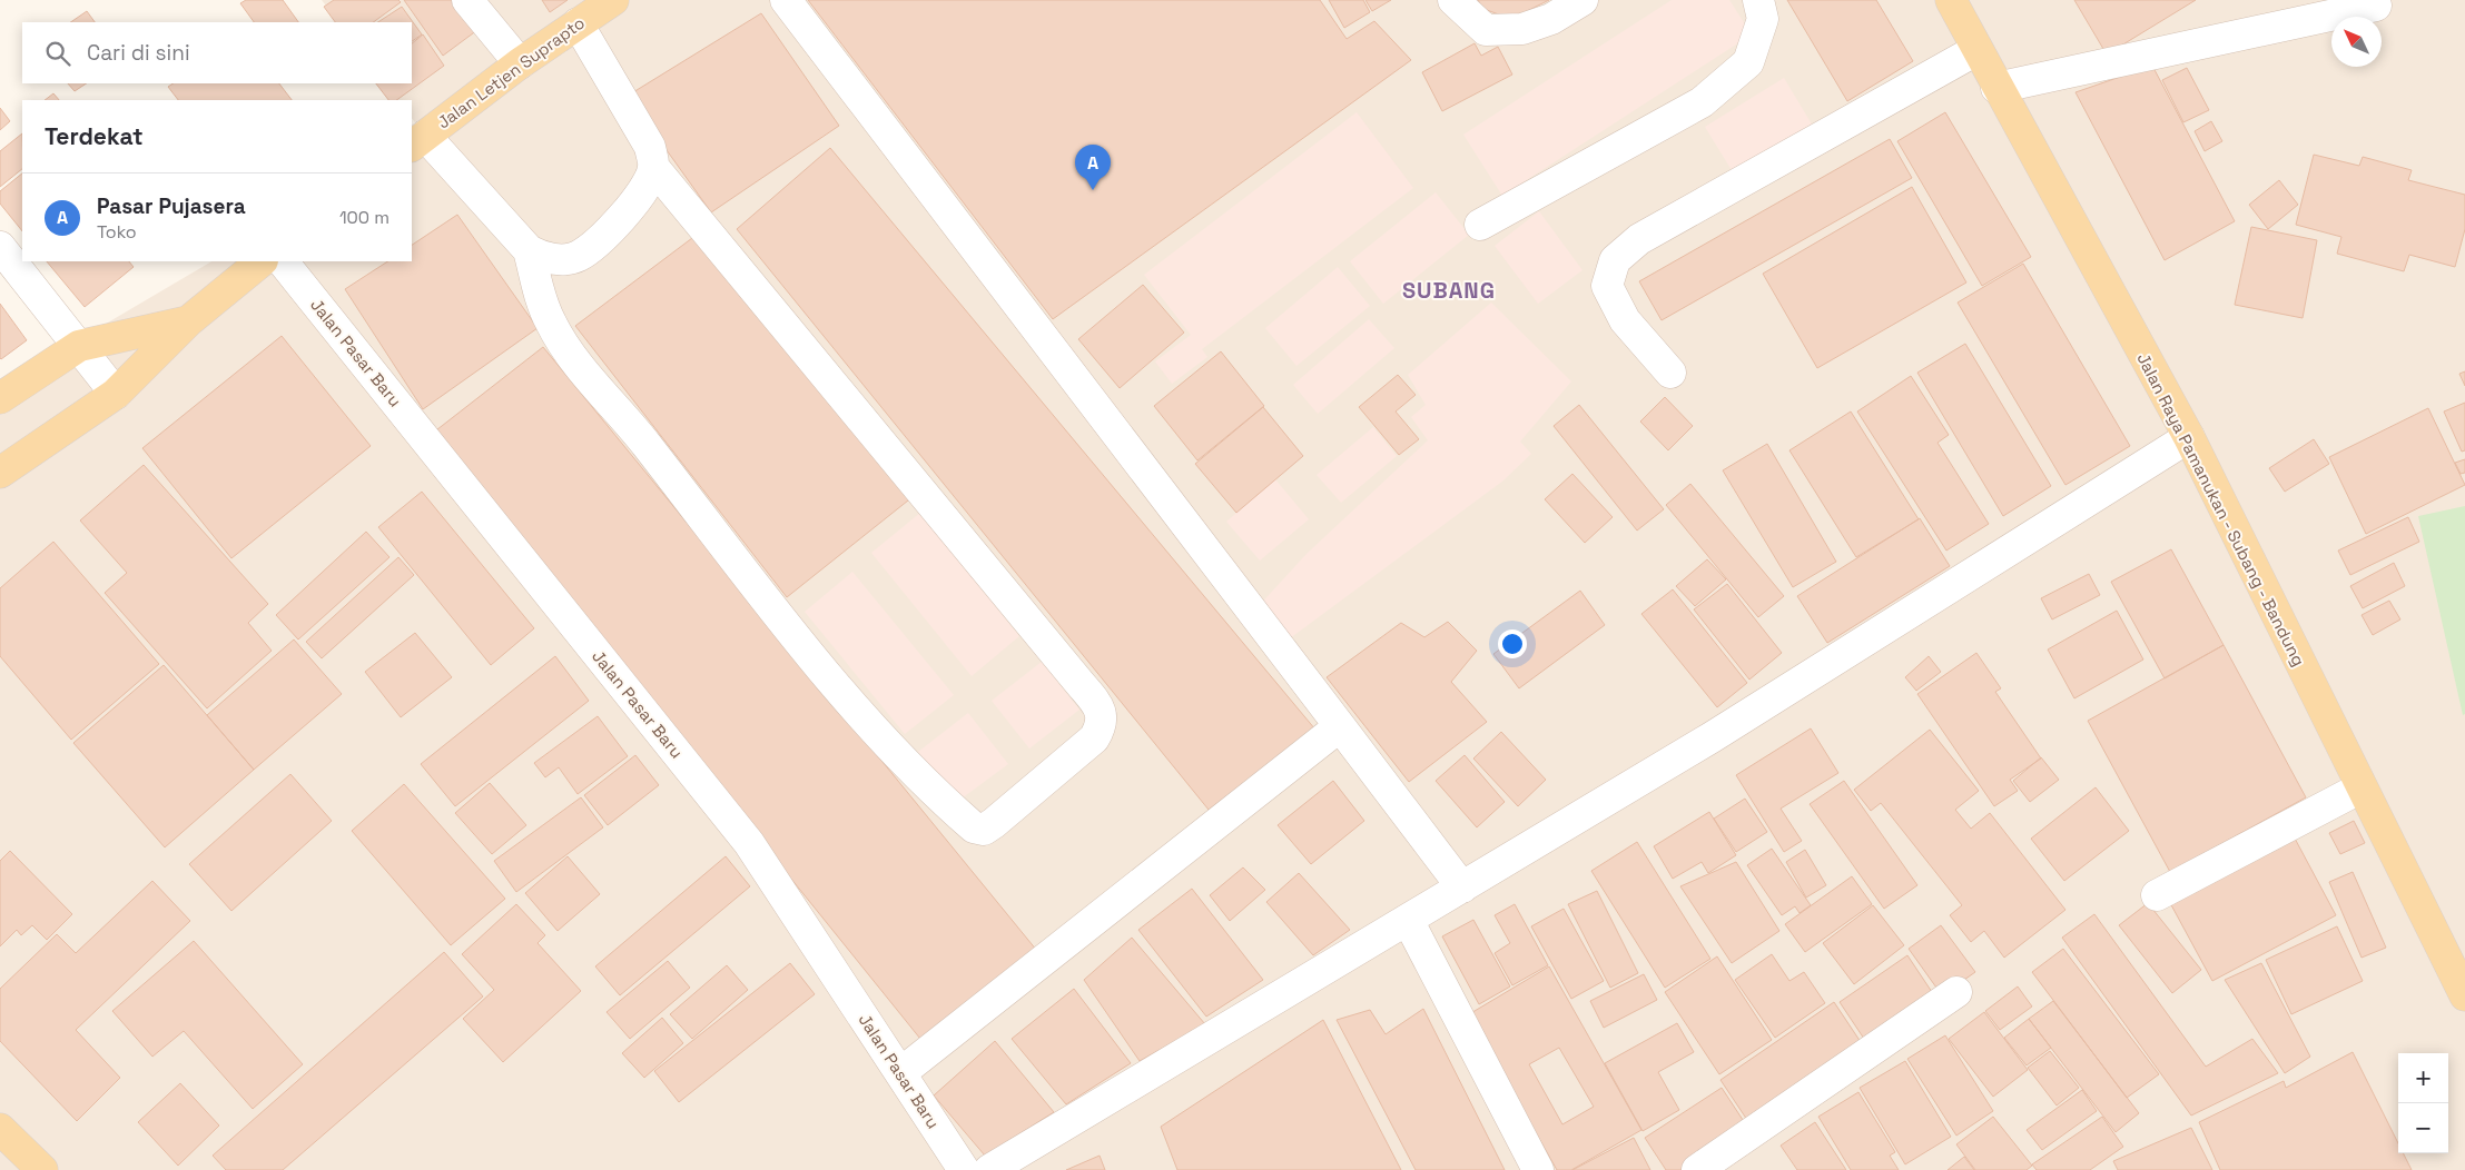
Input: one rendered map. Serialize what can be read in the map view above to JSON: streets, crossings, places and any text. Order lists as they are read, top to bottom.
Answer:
{
  "streets": {
    "main road": ["Jalan Letjen Suprapto", "Jalan Raya Pamanukan - Subang - Bandung"],
    "street": ["Jalan Pasar Baru"]
  },
  "districts": ["SUBANG"],
  "north": "top left",
  "page": {
    "search": "Cari di sini",
    "heading": "Terdekat",
    "pins": "A",
    "list": [
      {
        "mark": "A",
        "name": "Pasar Pujasera",
        "note": "Toko",
        "value": "100 m"
      }
    ],
    "map_buttons": ["+", "−"]
  }
}
